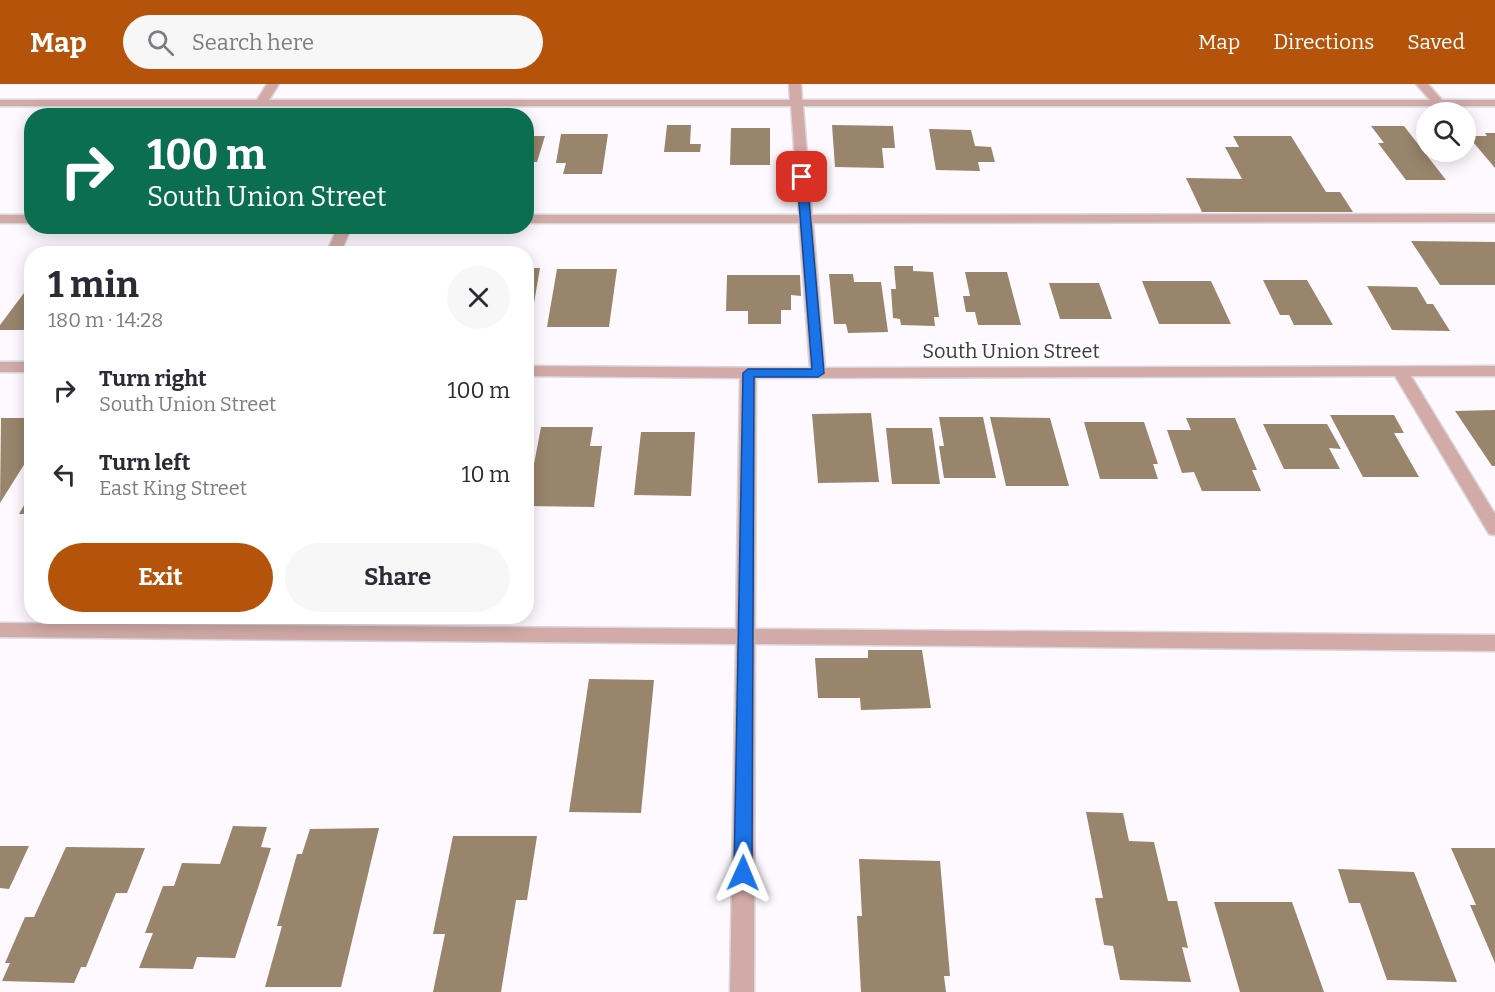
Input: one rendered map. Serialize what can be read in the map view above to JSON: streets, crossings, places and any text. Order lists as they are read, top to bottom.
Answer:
{
  "streets": {
    "street": ["South Union Street"]
  },
  "page": {
    "header": "Map",
    "search": "Search here",
    "nav": ["Map", "Directions", "Saved"],
    "turn": ["100 m", "South Union Street"],
    "heading": ["1 min", "180 m · 14:28"],
    "list": [
      {
        "name": "Turn right",
        "note": "South Union Street",
        "value": "100 m"
      },
      {
        "name": "Turn left",
        "note": "East King Street",
        "value": "10 m"
      }
    ],
    "buttons": ["Exit", "Share"]
  }
}
